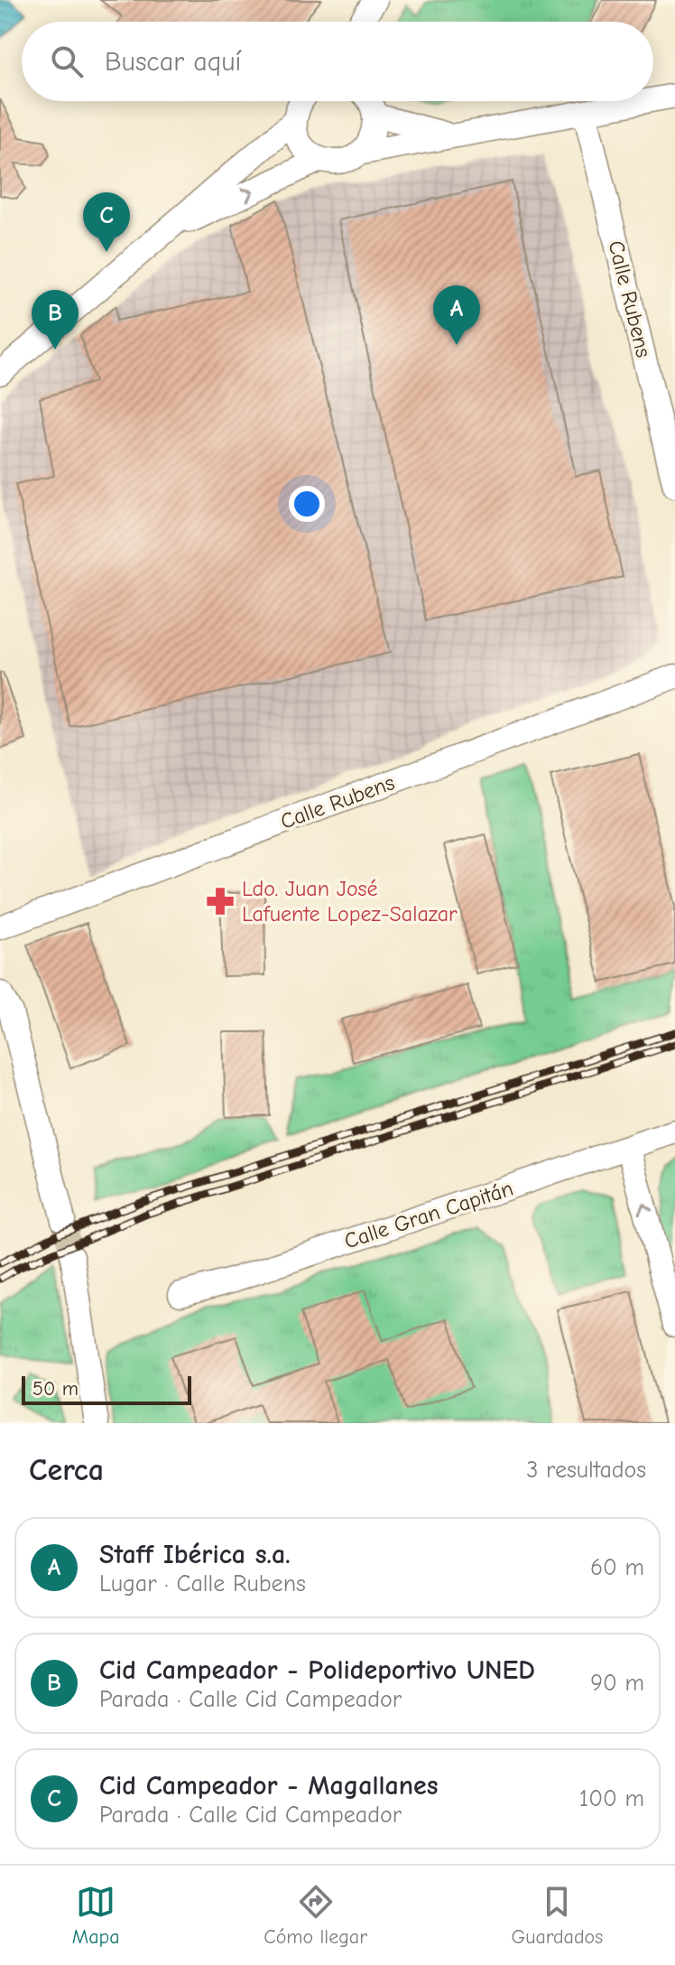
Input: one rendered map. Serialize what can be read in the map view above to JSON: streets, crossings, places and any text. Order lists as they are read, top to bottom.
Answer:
{
  "streets": {
    "street": ["Calle Rubens", "Calle Gran Capitán"]
  },
  "places": {
    "pharmacy": ["Ldo. Juan José Lafuente Lopez-Salazar"]
  },
  "scale_bar": "50 m",
  "page": {
    "search": "Buscar aquí",
    "pins": ["C", "A", "B"],
    "scale": "50 m",
    "heading": ["Cerca", "3 resultados"],
    "list": [
      {
        "mark": "A",
        "name": "Staff Ibérica s.a.",
        "note": "Lugar · Calle Rubens",
        "value": "60 m"
      },
      {
        "mark": "B",
        "name": "Cid Campeador - Polideportivo UNED",
        "note": "Parada · Calle Cid Campeador",
        "value": "90 m"
      },
      {
        "mark": "C",
        "name": "Cid Campeador - Magallanes",
        "note": "Parada · Calle Cid Campeador",
        "value": "100 m"
      }
    ],
    "nav": ["Mapa", "Cómo llegar", "Guardados"]
  }
}
